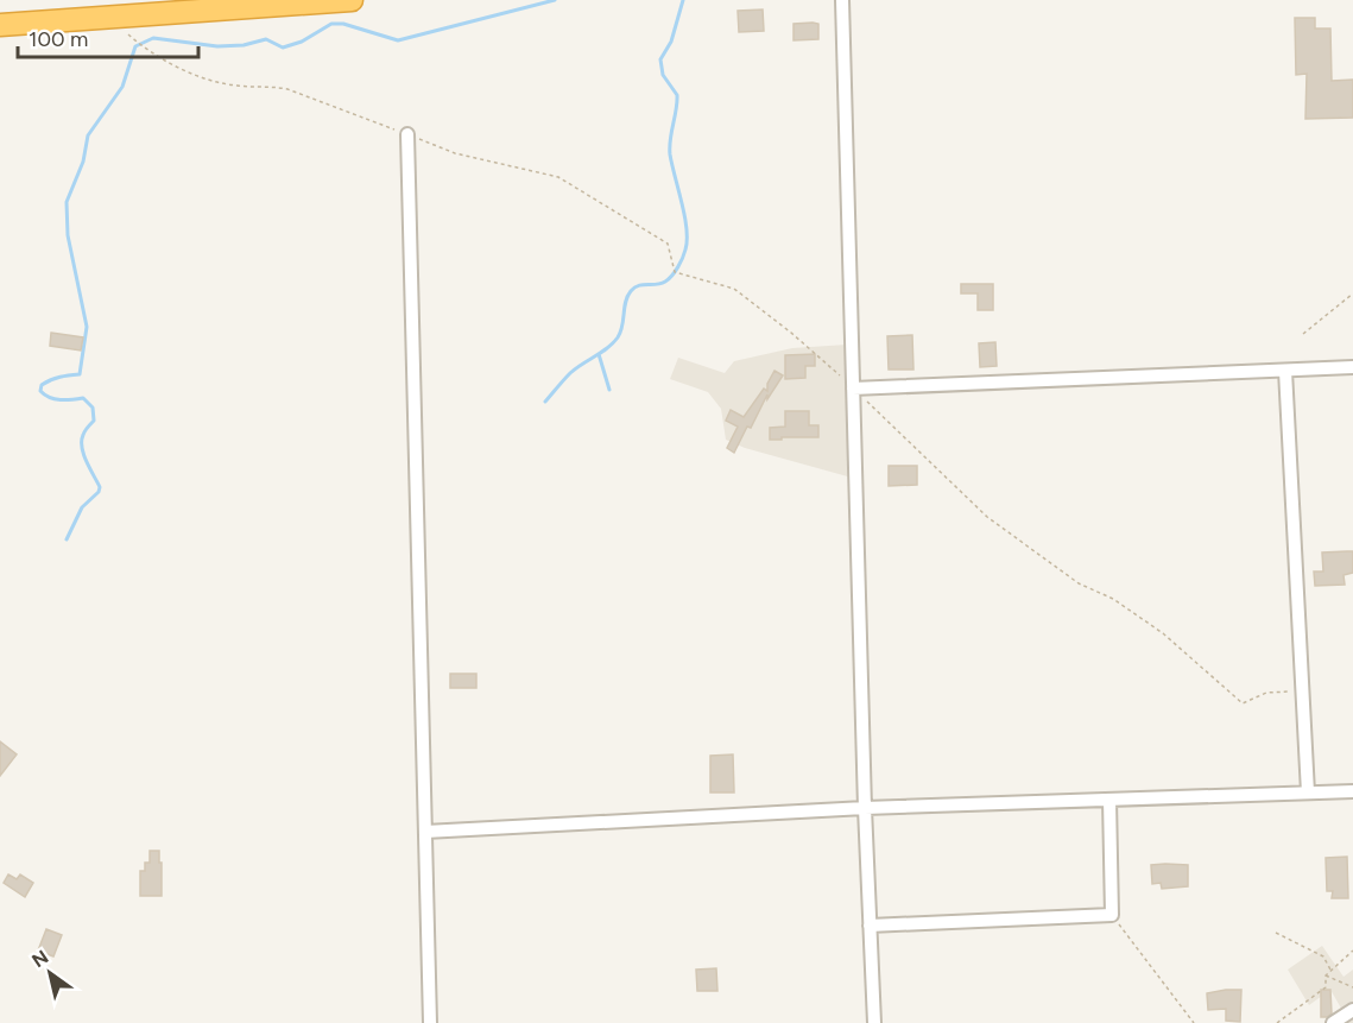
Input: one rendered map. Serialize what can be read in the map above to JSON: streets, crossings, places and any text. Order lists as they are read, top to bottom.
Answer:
{
  "scale_bar": "100 m",
  "north": "top left"
}
